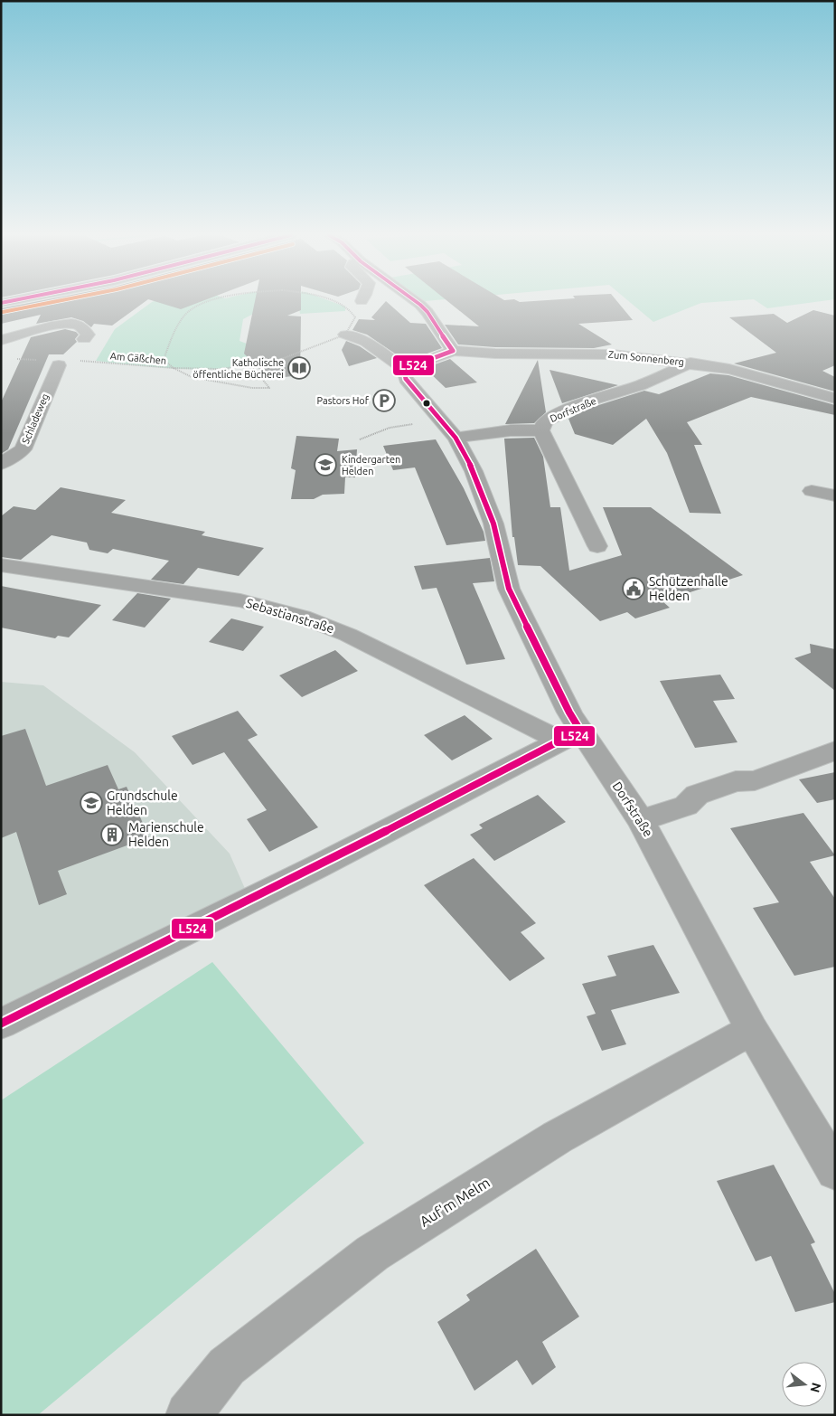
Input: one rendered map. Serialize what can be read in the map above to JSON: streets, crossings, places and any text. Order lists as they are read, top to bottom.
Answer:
{
  "streets": {
    "street": [
      "Zum Sonnenberg",
      "Dorfstraße",
      "Schladeweg",
      "Sebastianstraße",
      "Auf'm Melm"
    ],
    "path": ["Am Gäßchen"]
  },
  "crossings": [
    ["Zum Sonnenberg", "Dorfstraße"],
    ["Dorfstraße", "Sebastianstraße"],
    ["Dorfstraße", "Auf'm Melm"]
  ],
  "places": {
    "library": ["Katholische öffentliche Bücherei"],
    "parking": ["Pastors Hof"],
    "school or university": ["Kindergarten Helden", "Grundschule Helden"],
    "public building": ["Schützenhalle Helden"],
    "building": ["Marienschule Helden"]
  },
  "lines": ["transit line L524"],
  "north": "right"
}
